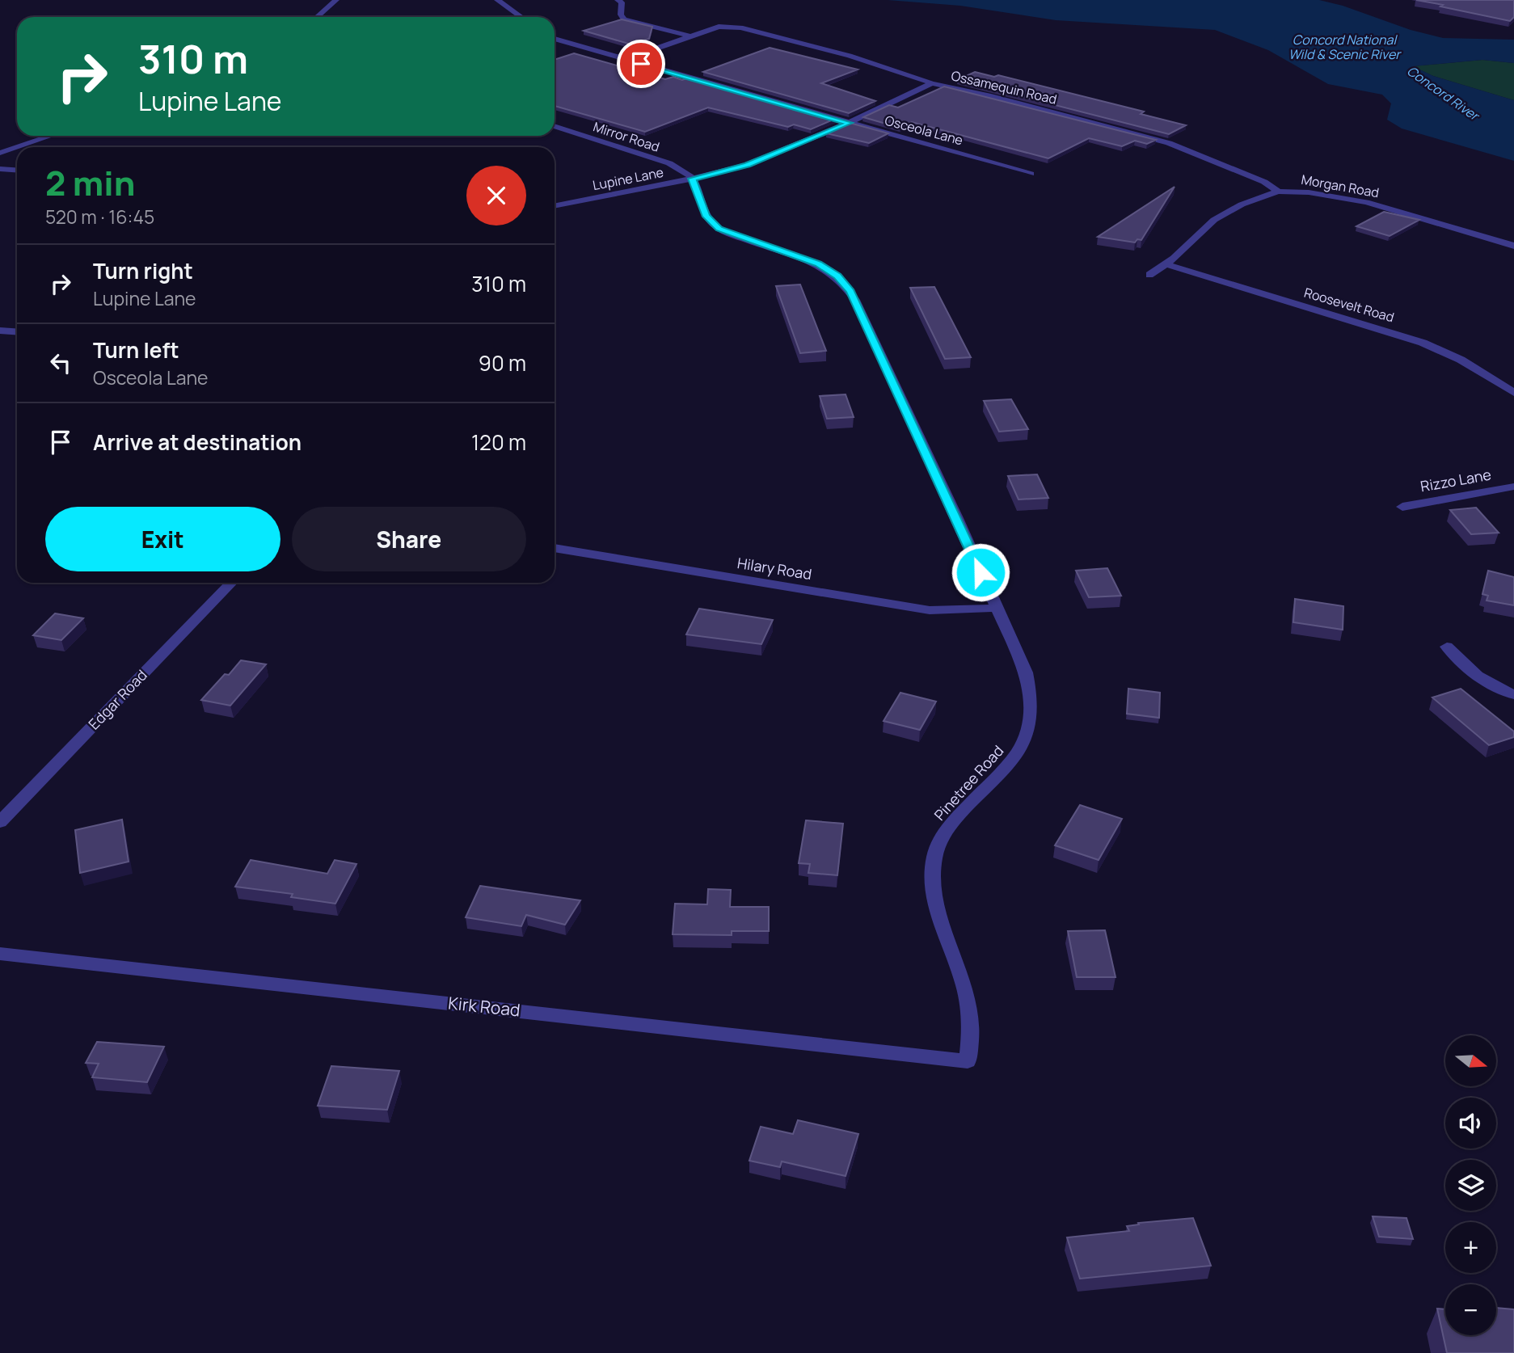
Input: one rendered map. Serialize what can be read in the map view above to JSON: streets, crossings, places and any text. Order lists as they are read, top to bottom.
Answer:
{
  "streets": {
    "street": [
      "Ossamequin Road",
      "Osceola Lane",
      "Mirror Road",
      "Lupine Lane",
      "Morgan Road",
      "Roosevelt Road",
      "Rizzo Lane",
      "Hilary Road",
      "Edgar Road",
      "Pinetree Road",
      "Kirk Road"
    ]
  },
  "crossings": [
    ["Ossamequin Road", "Lupine Lane"],
    ["Ossamequin Road", "Morgan Road"],
    ["Osceola Lane", "Lupine Lane"],
    ["Mirror Road", "Lupine Lane"],
    ["Mirror Road", "Pinetree Road"],
    ["Lupine Lane", "Pinetree Road"],
    ["Morgan Road", "Roosevelt Road"],
    ["Hilary Road", "Pinetree Road"],
    ["Pinetree Road", "Kirk Road"]
  ],
  "water": ["Concord National Wild & Scenic River", "Concord River"],
  "north": "right",
  "page": {
    "turn": ["310 m", "Lupine Lane"],
    "heading": ["2 min", "520 m · 16:45"],
    "list": [
      {
        "name": "Turn right",
        "note": "Lupine Lane",
        "value": "310 m"
      },
      {
        "name": "Turn left",
        "note": "Osceola Lane",
        "value": "90 m"
      },
      {
        "name": "Arrive at destination",
        "value": "120 m"
      }
    ],
    "buttons": ["Exit", "Share"],
    "map_buttons": ["+", "−"]
  }
}
